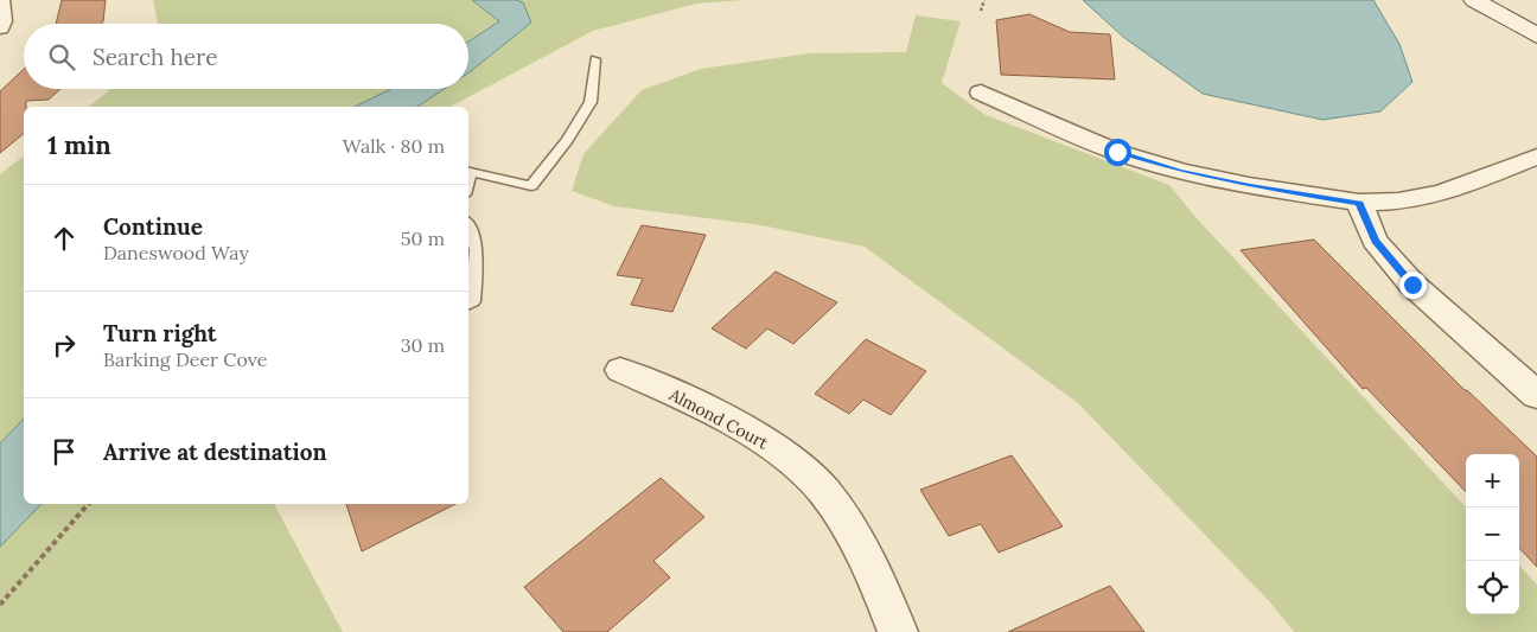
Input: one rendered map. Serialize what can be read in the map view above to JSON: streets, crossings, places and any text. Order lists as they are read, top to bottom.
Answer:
{
  "streets": {
    "street": ["Almond Court"]
  },
  "page": {
    "search": "Search here",
    "heading": ["1 min", "Walk · 80 m"],
    "list": [
      ["Continue", "Daneswood Way", "50 m"],
      ["Turn right", "Barking Deer Cove", "30 m"],
      "Arrive at destination"
    ],
    "map_buttons": ["+", "−"]
  }
}
